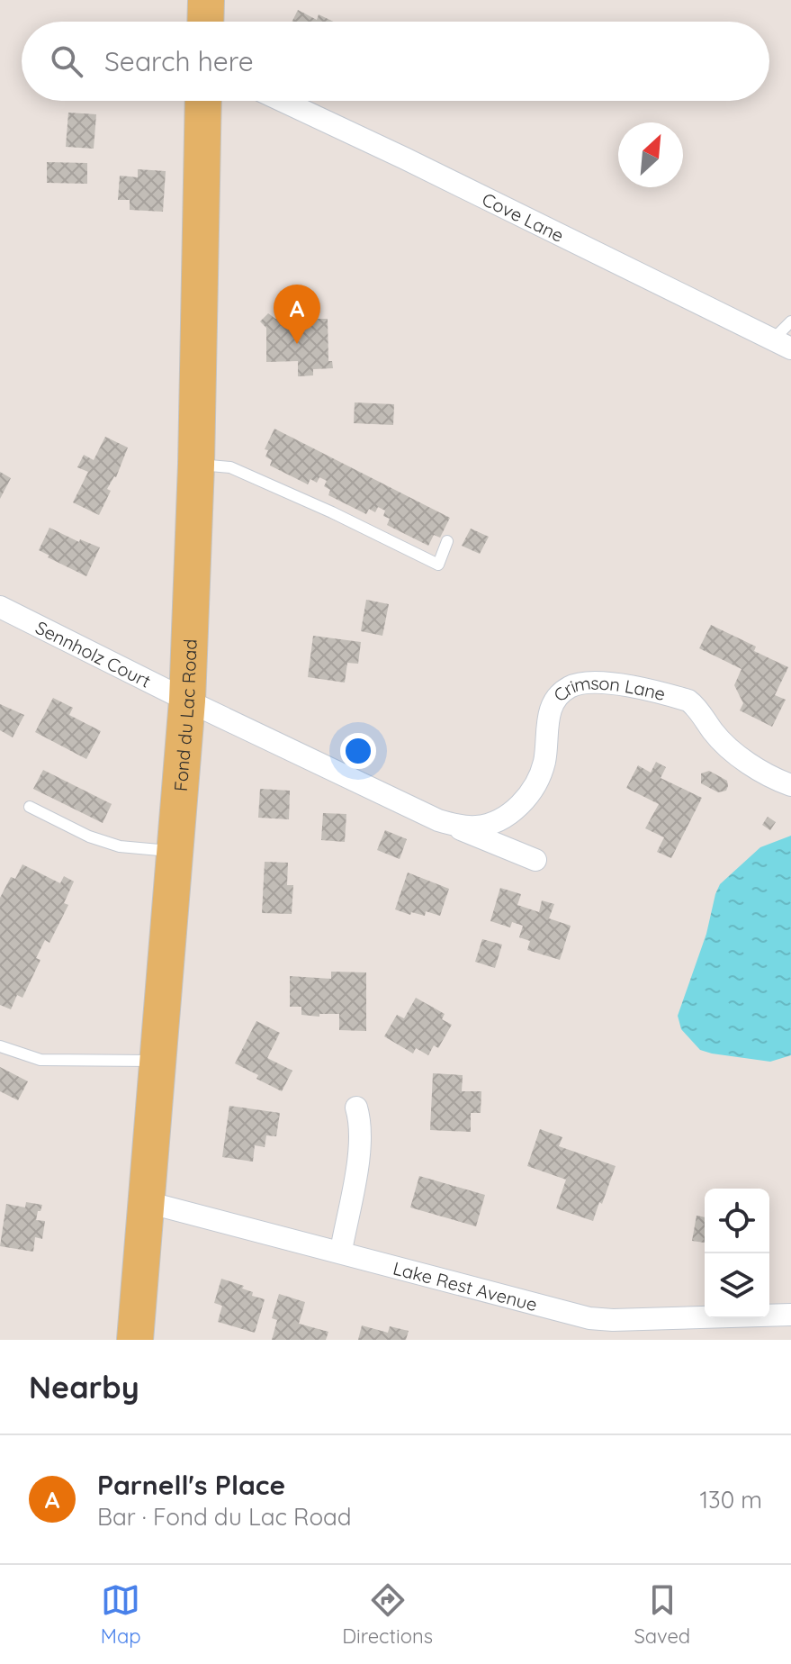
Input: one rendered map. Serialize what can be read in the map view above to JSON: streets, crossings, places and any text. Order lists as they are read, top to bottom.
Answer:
{
  "streets": {
    "main road": ["Fond du Lac Road"],
    "street": [
      "Cove Lane",
      "Sennholz Court",
      "Crimson Lane",
      "Lake Rest Avenue"
    ]
  },
  "crossings": [
    ["Sennholz Court", "Crimson Lane"],
    ["Sennholz Court", "Fond du Lac Road"],
    ["Crimson Lane", "Fond du Lac Road"],
    ["Fond du Lac Road", "Lake Rest Avenue"]
  ],
  "north": "top right",
  "page": {
    "search": "Search here",
    "pins": "A",
    "heading": "Nearby",
    "list": [
      {
        "mark": "A",
        "name": "Parnell's Place",
        "note": "Bar · Fond du Lac Road",
        "value": "130 m"
      }
    ],
    "nav": ["Map", "Directions", "Saved"]
  }
}
